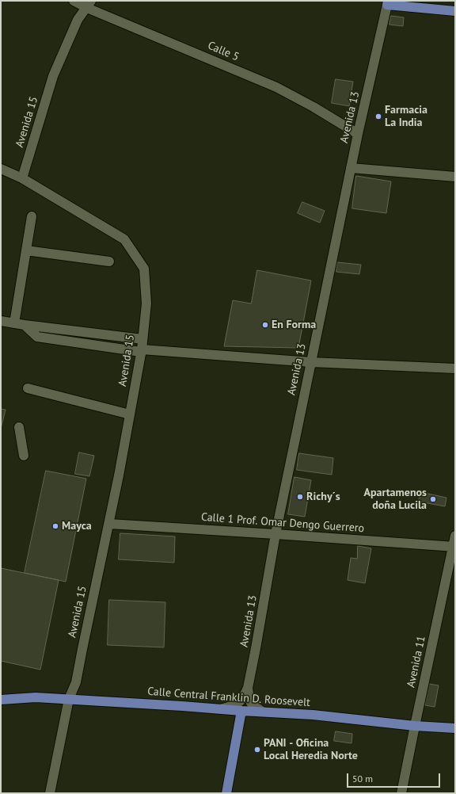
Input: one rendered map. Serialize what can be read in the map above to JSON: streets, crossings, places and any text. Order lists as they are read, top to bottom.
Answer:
{
  "streets": {
    "main road": ["Calle Central Franklin D. Roosevelt"],
    "street": [
      "Calle 5",
      "Avenida 13",
      "Avenida 15",
      "Calle 1 Prof. Omar Dengo Guerrero",
      "Avenida 11"
    ]
  },
  "crossings": [
    ["Calle 5", "Avenida 13"],
    ["Calle 5", "Avenida 15"],
    ["Avenida 13", "Calle 1 Prof. Omar Dengo Guerrero"],
    ["Avenida 13", "Calle Central Franklin D. Roosevelt"],
    ["Avenida 15", "Calle 1 Prof. Omar Dengo Guerrero"],
    ["Avenida 15", "Calle Central Franklin D. Roosevelt"],
    ["Calle 1 Prof. Omar Dengo Guerrero", "Avenida 11"],
    ["Avenida 11", "Calle Central Franklin D. Roosevelt"]
  ],
  "places": [
    "Farmacia La India",
    "En Forma",
    "Richy´s",
    "Apartamenos doña Lucila",
    "Mayca",
    "PANI - Oficina Local Heredia Norte"
  ],
  "scale_bar": "50 m"
}
